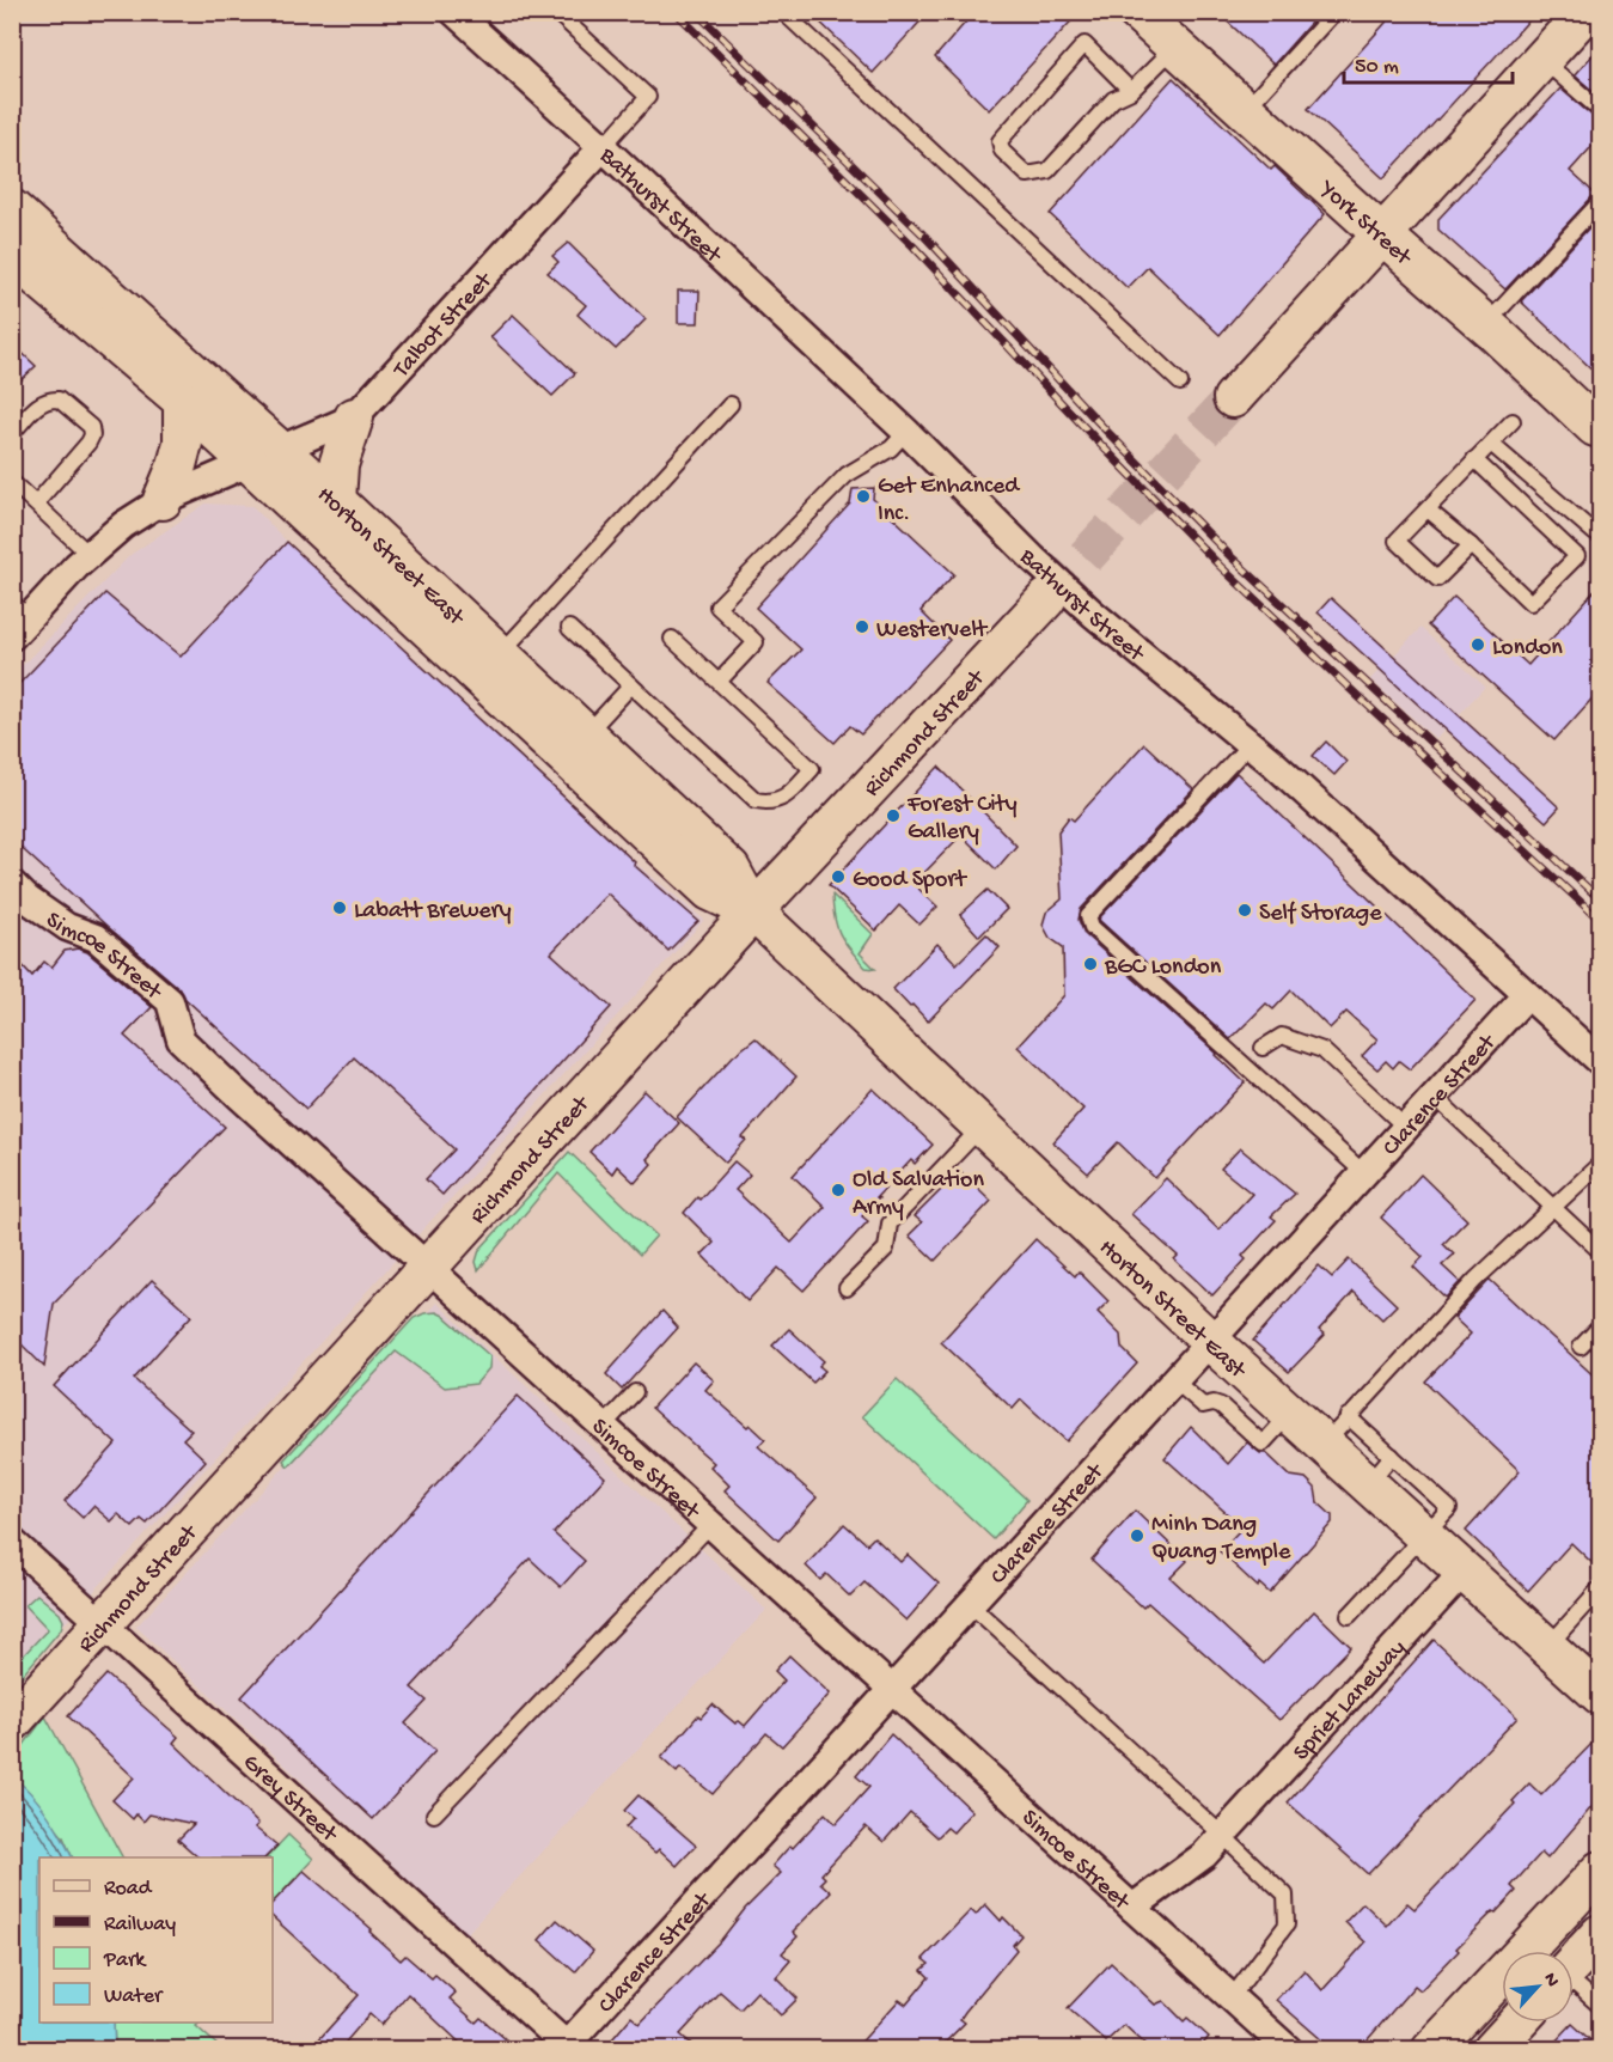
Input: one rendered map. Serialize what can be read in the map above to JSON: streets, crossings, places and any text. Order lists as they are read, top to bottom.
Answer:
{
  "streets": {
    "main road": ["York Street", "Horton Street East", "Richmond Street"],
    "street": [
      "Bathurst Street",
      "Talbot Street",
      "Simcoe Street",
      "Clarence Street",
      "Spriet Laneway",
      "Grey Street"
    ]
  },
  "crossings": [
    ["Bathurst Street", "Talbot Street"],
    ["Bathurst Street", "Clarence Street"],
    ["Talbot Street", "Horton Street East"],
    ["Horton Street East", "Richmond Street"],
    ["Horton Street East", "Clarence Street"],
    ["Horton Street East", "Spriet Laneway"],
    ["Richmond Street", "Simcoe Street"],
    ["Richmond Street", "Grey Street"],
    ["Simcoe Street", "Clarence Street"],
    ["Simcoe Street", "Spriet Laneway"],
    ["Clarence Street", "Grey Street"]
  ],
  "places": [
    "Get Enhanced Inc.",
    "Westervelt",
    "London",
    "Forest City Gallery",
    "Good Sport",
    "Labatt Brewery",
    "Self Storage",
    "BGC London",
    "Old Salvation Army",
    "Minh Dang Quang Temple"
  ],
  "legend": [
    "Road",
    "Railway",
    "Park",
    "Water"
  ],
  "scale_bar": "50 m",
  "north": "top right"
}
